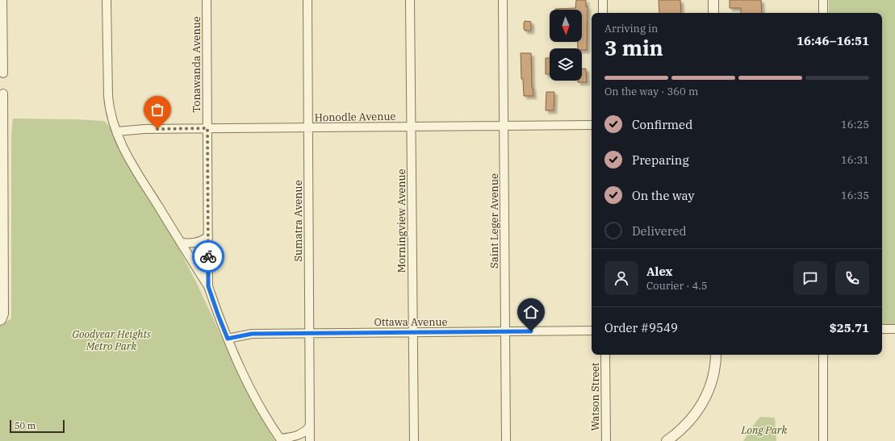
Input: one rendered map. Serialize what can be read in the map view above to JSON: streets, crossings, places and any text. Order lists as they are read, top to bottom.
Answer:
{
  "streets": {
    "street": [
      "Tonawanda Avenue",
      "Honodle Avenue",
      "Sumatra Avenue",
      "Morningview Avenue",
      "Saint Leger Avenue",
      "Ottawa Avenue",
      "Watson Street"
    ]
  },
  "crossings": [
    ["Tonawanda Avenue", "Honodle Avenue"],
    ["Tonawanda Avenue", "Ottawa Avenue"],
    ["Honodle Avenue", "Sumatra Avenue"],
    ["Honodle Avenue", "Morningview Avenue"],
    ["Honodle Avenue", "Saint Leger Avenue"],
    ["Sumatra Avenue", "Ottawa Avenue"],
    ["Morningview Avenue", "Ottawa Avenue"],
    ["Saint Leger Avenue", "Ottawa Avenue"]
  ],
  "parks": ["Goodyear Heights Metro Park", "Long Park"],
  "scale_bar": "50 m",
  "north": "bottom",
  "page": {
    "heading": ["3 min", "Arriving in", "16:46–16:51"],
    "panel": [
      "Alex",
      "Courier · 4.5",
      "Order #9549",
      "$25.71"
    ],
    "bar": "On the way · 360 m",
    "list": [
      ["Confirmed", "16:25"],
      ["Preparing", "16:31"],
      ["On the way", "16:35"],
      "Delivered"
    ],
    "scale": "50 m"
  }
}
